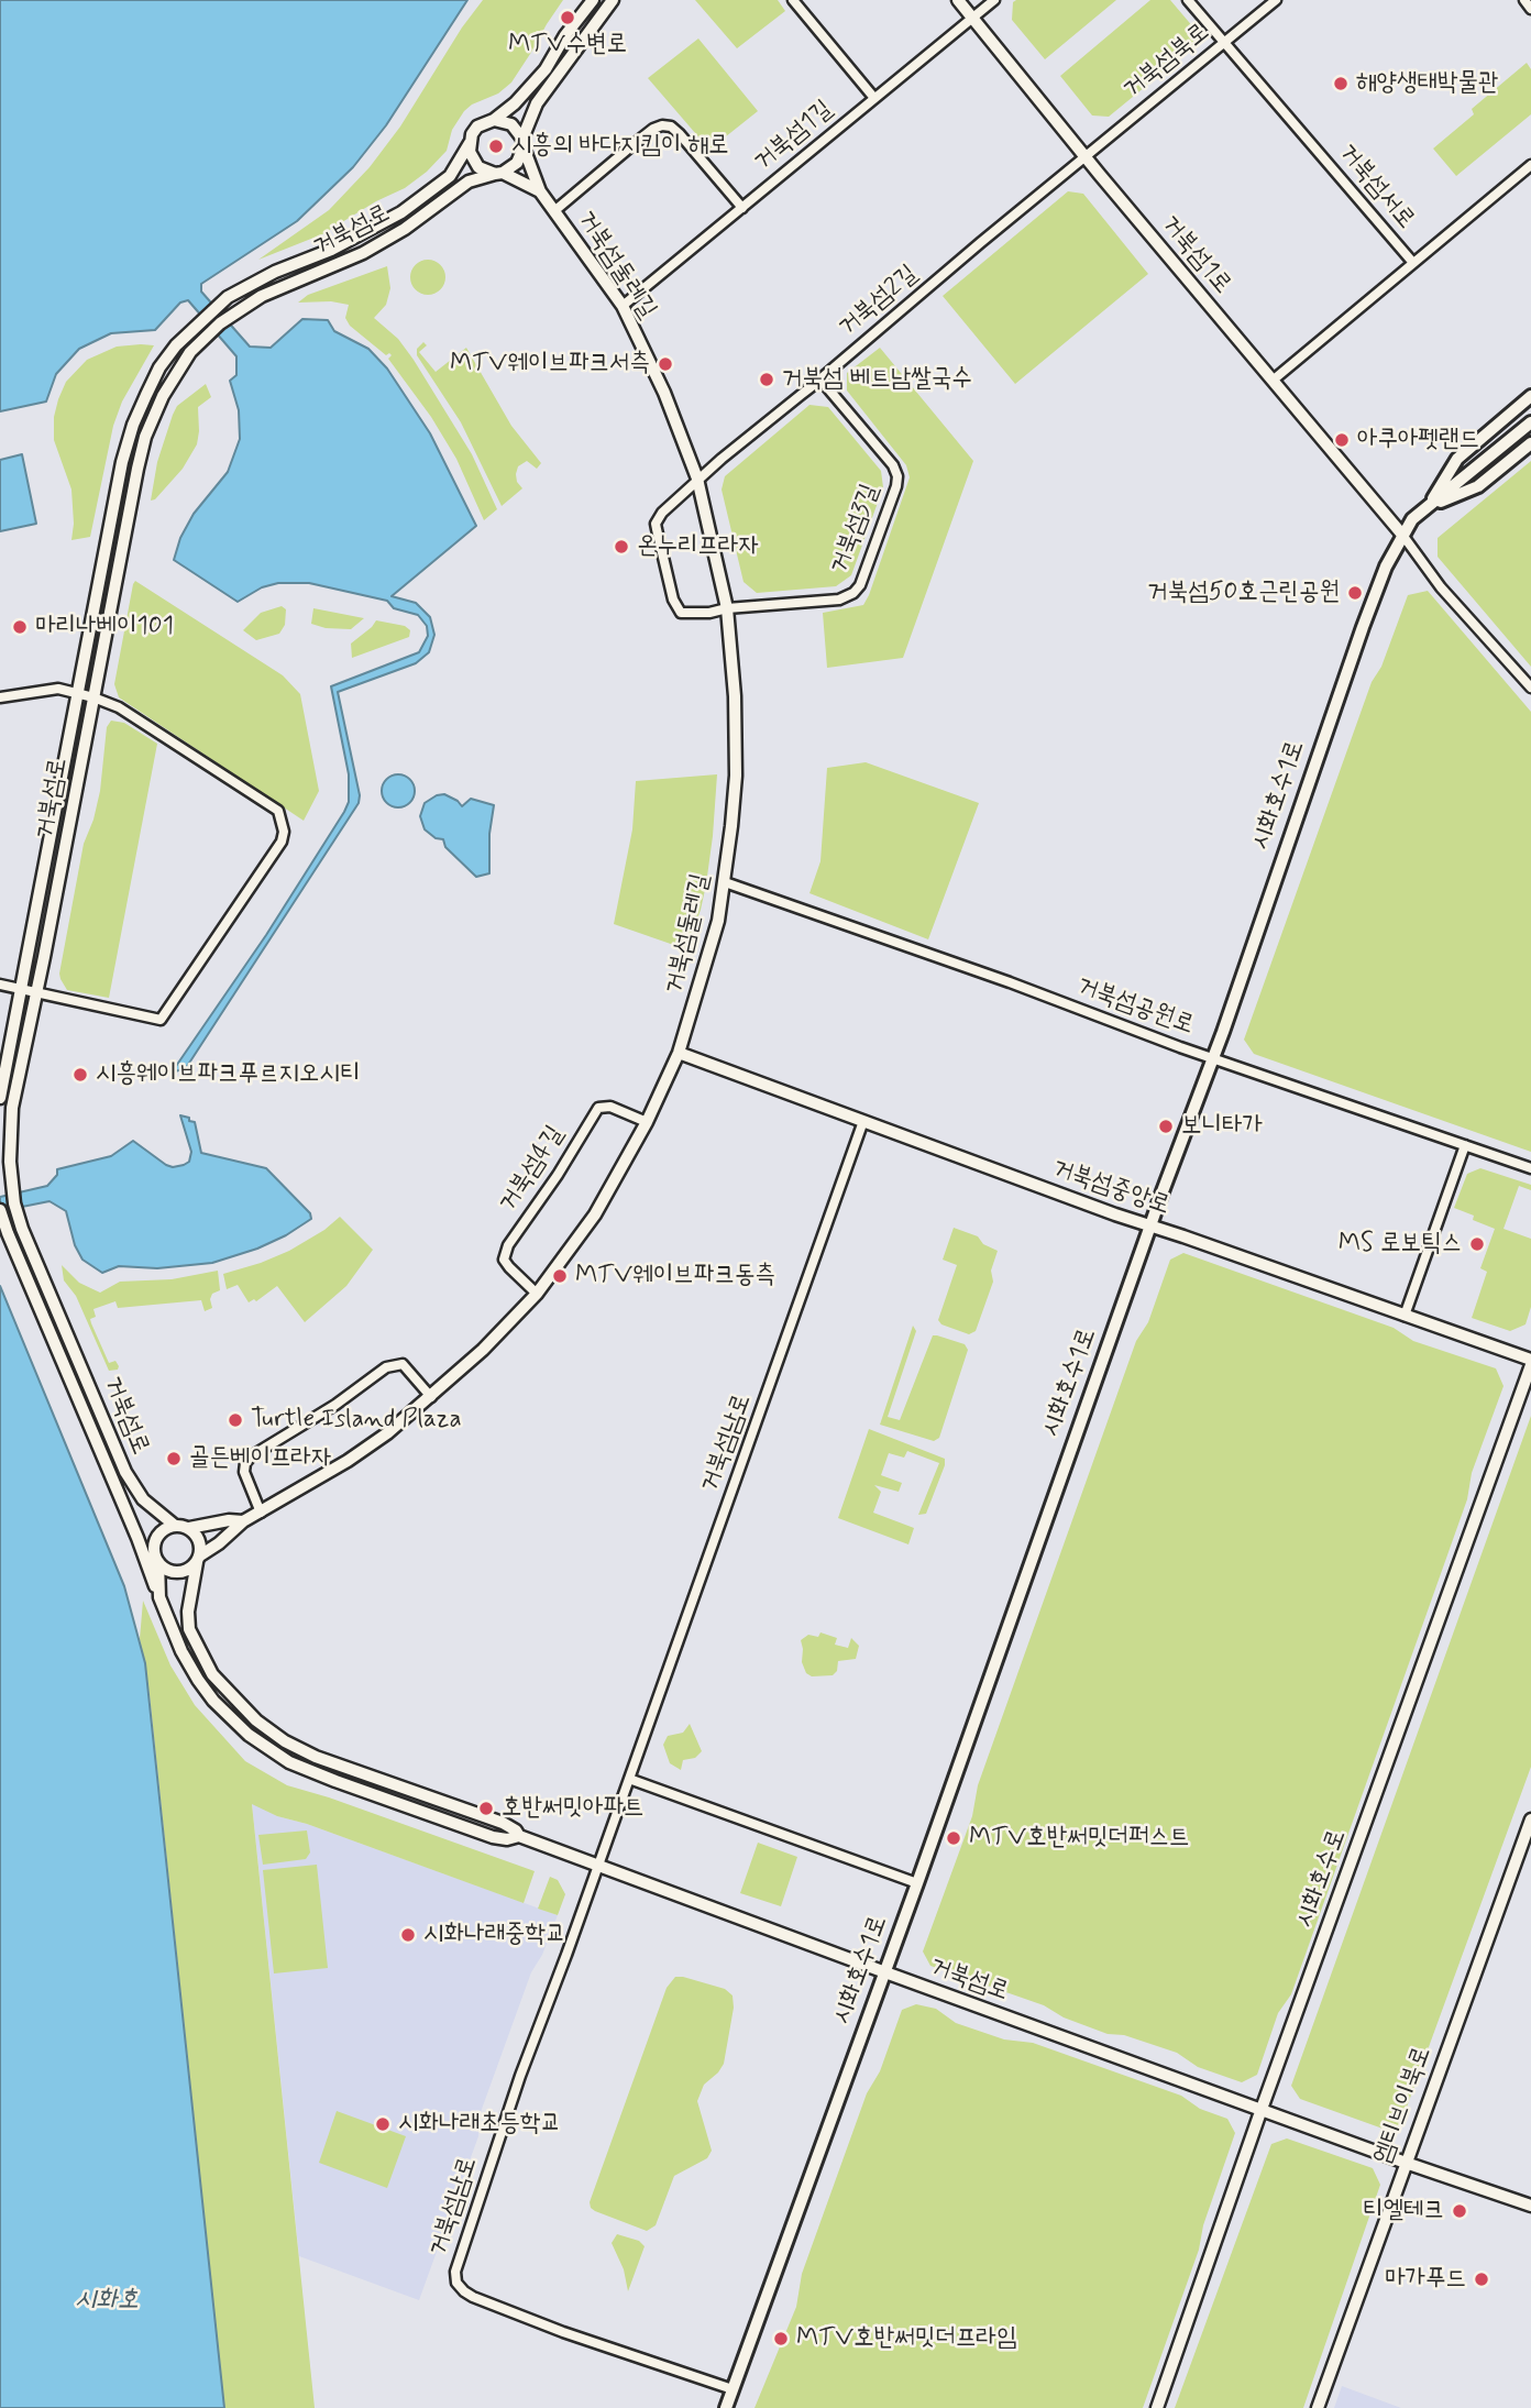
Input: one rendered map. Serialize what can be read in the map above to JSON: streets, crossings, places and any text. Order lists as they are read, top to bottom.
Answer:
{
  "streets": {
    "main road": ["시화호수1로"],
    "street": [
      "거북섬북로",
      "거북섬1길",
      "거북섬서로",
      "거북섬로",
      "거북섬1로",
      "거북섬둘레길",
      "거북섬2길",
      "거북섬3길",
      "거북섬공원로",
      "거북섬4길",
      "거북섬중앙로",
      "거북섬남로",
      "시화호수로",
      "엠티브이북로"
    ]
  },
  "crossings": [
    ["거북섬북로", "거북섬서로"],
    ["거북섬북로", "거북섬1로"],
    ["거북섬북로", "거북섬2길"],
    ["거북섬1길", "거북섬1로"],
    ["거북섬1길", "거북섬둘레길"],
    ["거북섬서로", "거북섬1로"],
    ["거북섬로", "시화호수1로"],
    ["거북섬로", "거북섬남로"],
    ["거북섬로", "시화호수로"],
    ["거북섬로", "엠티브이북로"],
    ["거북섬1로", "거북섬2길"],
    ["거북섬1로", "시화호수1로"],
    ["거북섬둘레길", "거북섬2길"],
    ["거북섬둘레길", "거북섬3길"],
    ["거북섬둘레길", "거북섬공원로"],
    ["거북섬둘레길", "거북섬4길"],
    ["거북섬둘레길", "거북섬중앙로"],
    ["거북섬2길", "거북섬3길"],
    ["시화호수1로", "거북섬공원로"],
    ["시화호수1로", "거북섬중앙로"],
    ["시화호수1로", "거북섬남로"],
    ["거북섬중앙로", "거북섬남로"],
    ["거북섬중앙로", "시화호수로"]
  ],
  "water": ["시화호"],
  "places": [
    "MTV수변로",
    "해양생태박물관",
    "시흥의 바다지킴이 해로",
    "MTV웨이브파크서측",
    "거북섬 베트남쌀국수",
    "아쿠아펫랜드",
    "온누리프라자",
    "거북섬50호근린공원",
    "마리나베이101",
    "시흥웨이브파크푸르지오시티",
    "보니타가",
    "MS 로보틱스",
    "MTV웨이브파크동측",
    "Turtle Island Plaza",
    "골든베이프라자",
    "호반써밋아파트",
    "MTV호반써밋더퍼스트",
    "시화나래중학교",
    "시화나래초등학교",
    "티엘테크",
    "마가푸드",
    "MTV호반써밋더프라임"
  ]
}
